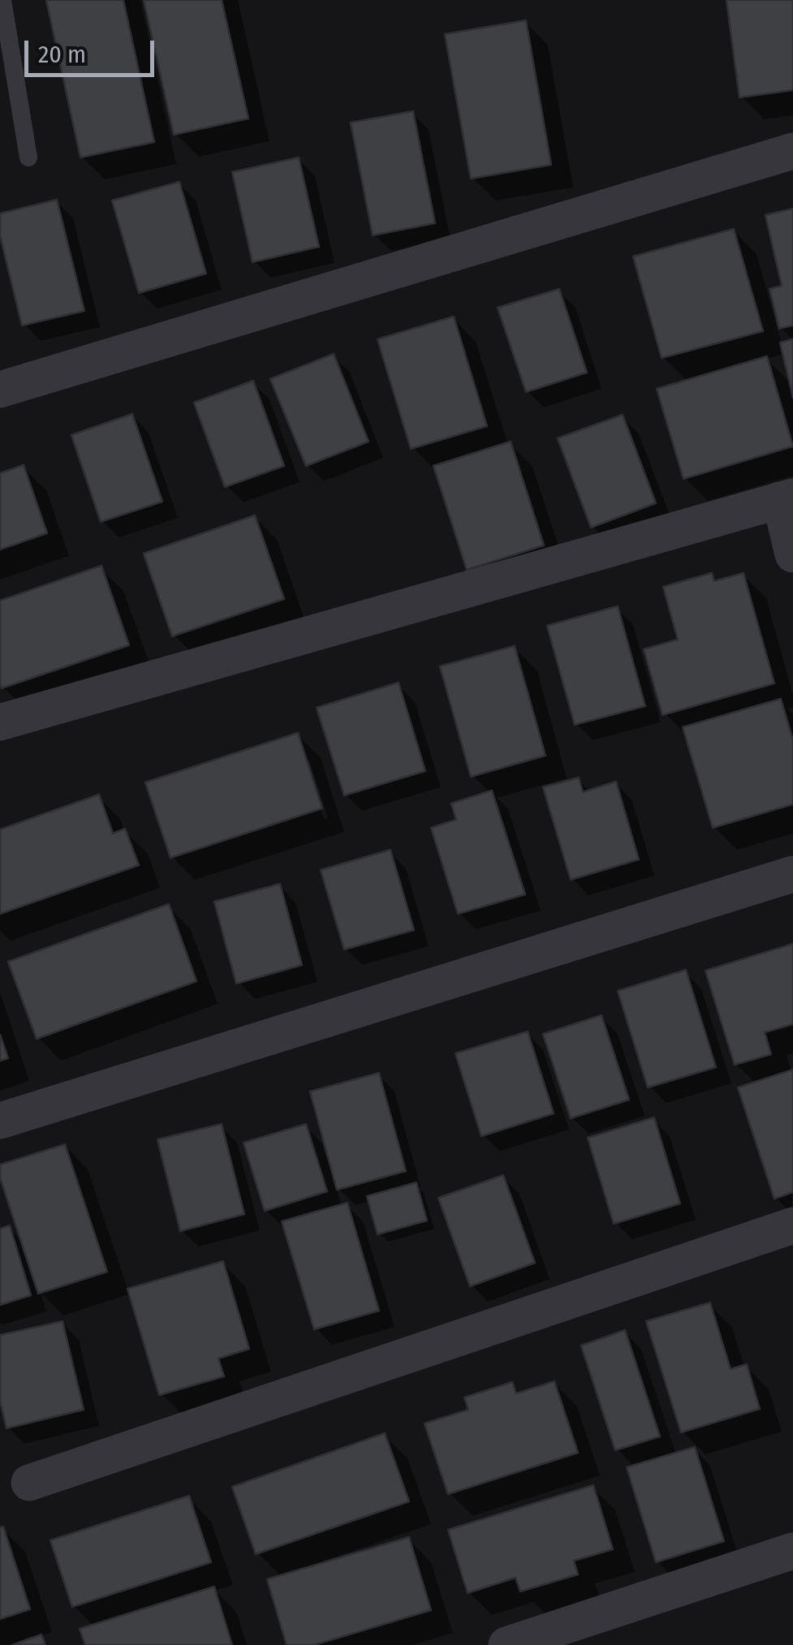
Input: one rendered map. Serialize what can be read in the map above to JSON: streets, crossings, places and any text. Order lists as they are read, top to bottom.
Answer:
{
  "scale_bar": "20 m"
}
